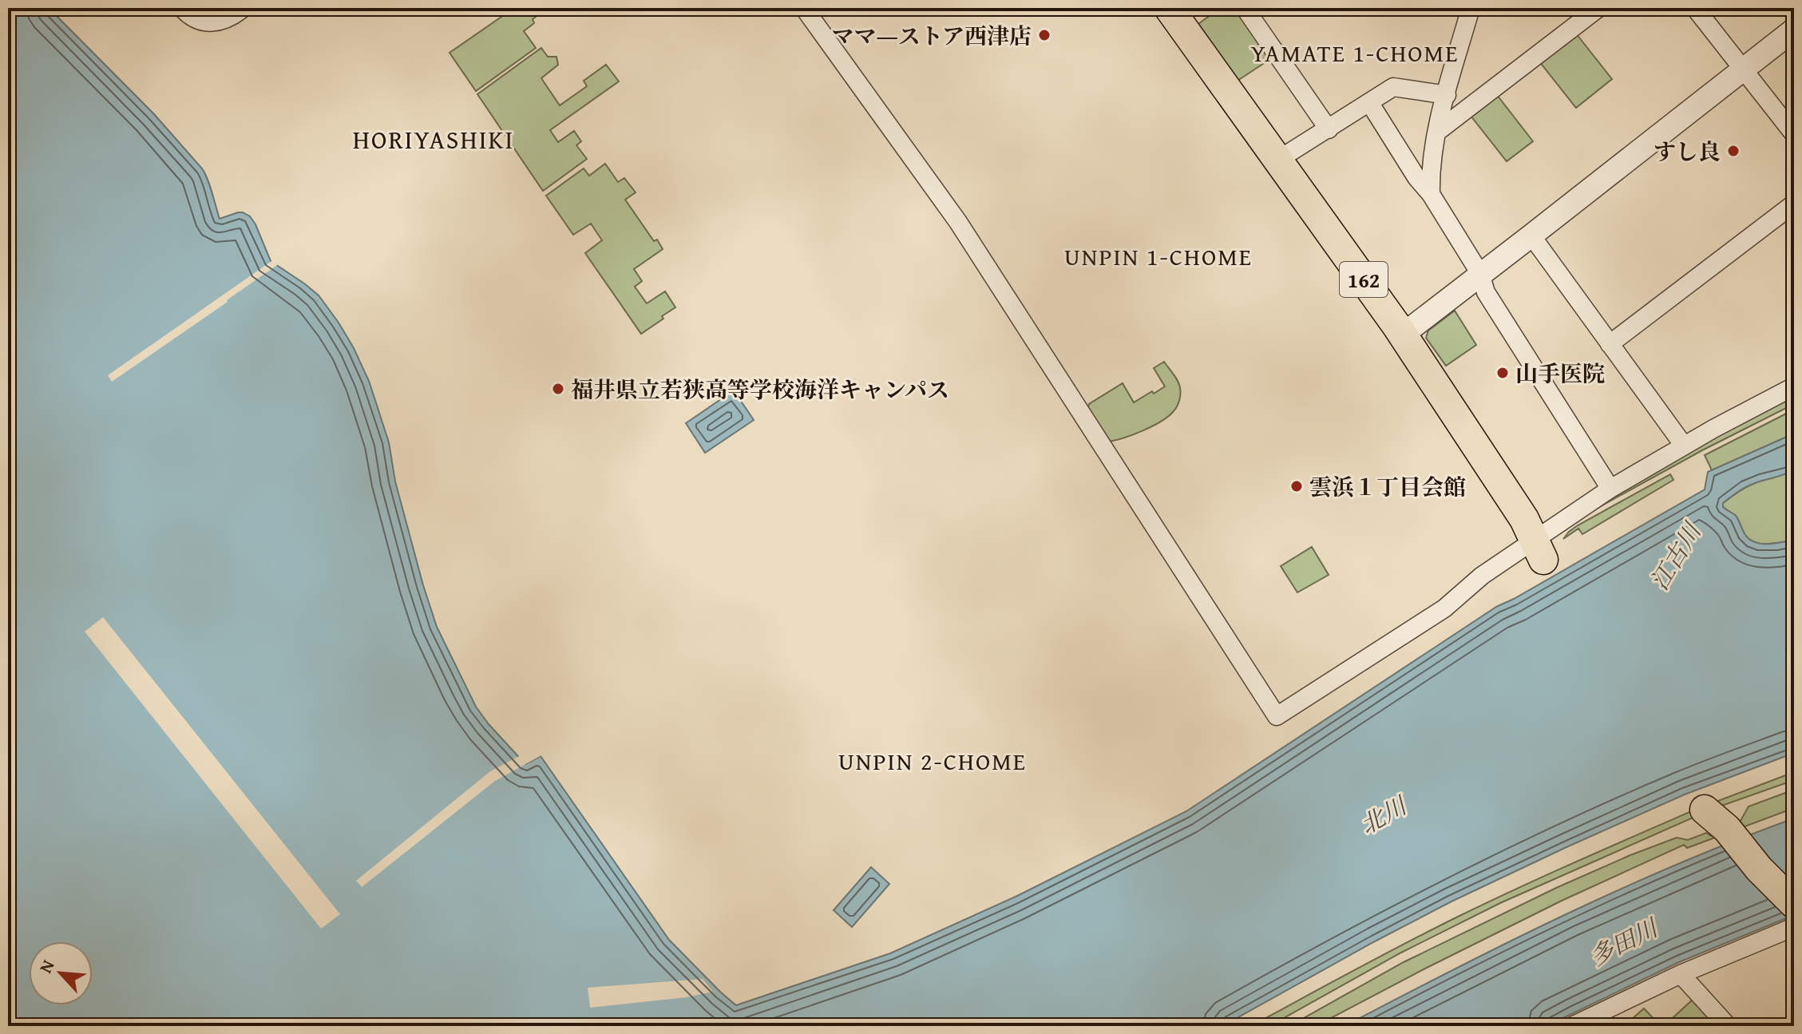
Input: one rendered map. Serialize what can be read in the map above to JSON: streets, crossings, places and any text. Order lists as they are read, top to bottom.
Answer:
{
  "streets": {
    "highway": ["162"]
  },
  "districts": [
    "YAMATE 1-CHOME",
    "HORIYASHIKI",
    "UNPIN 1-CHOME",
    "UNPIN 2-CHOME"
  ],
  "water": ["江古川", "北川", "多田川"],
  "places": [
    "ママ―ストア西津店",
    "すし良",
    "山手医院",
    "福井県立若狭高等学校海洋キャンパス",
    "雲浜１丁目会館"
  ],
  "north": "top left"
}
